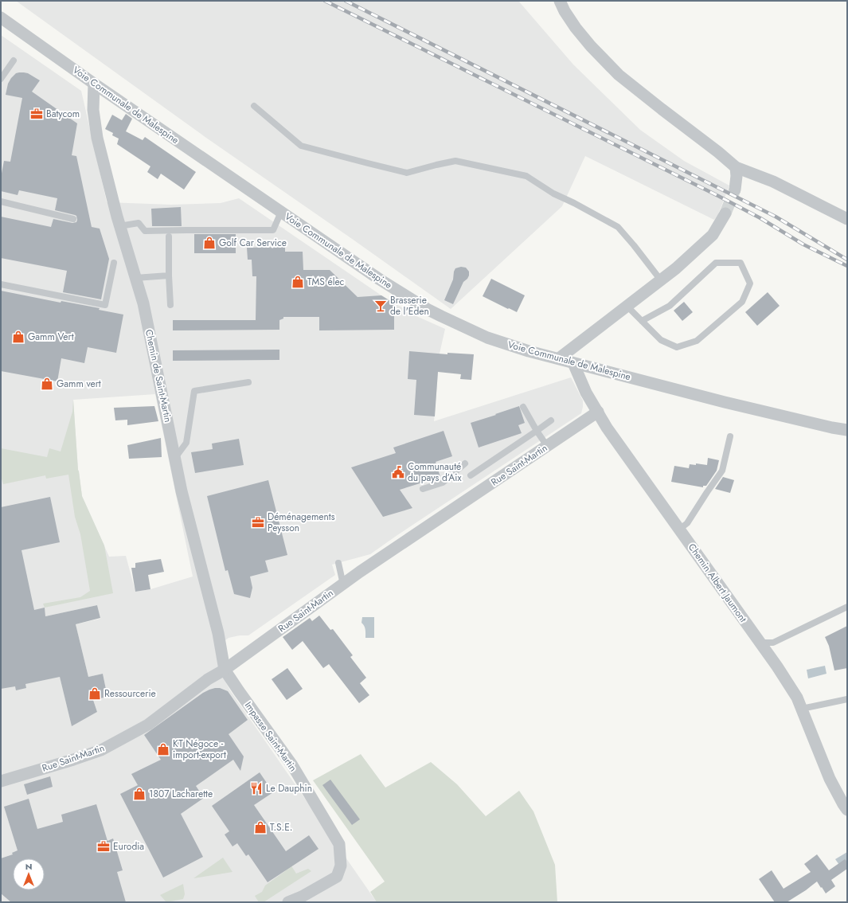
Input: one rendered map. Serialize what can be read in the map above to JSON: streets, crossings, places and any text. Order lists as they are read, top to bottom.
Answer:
{
  "streets": {
    "street": [
      "Voie Communale de Malespine",
      "Chemin de Saint-Martin",
      "Rue Saint-Martin",
      "Chemin Albert Jaumont",
      "Impasse Saint-Martin"
    ]
  },
  "crossings": [
    ["Voie Communale de Malespine", "Chemin de Saint-Martin"],
    ["Voie Communale de Malespine", "Chemin Albert Jaumont"],
    ["Chemin de Saint-Martin", "Rue Saint-Martin"],
    ["Chemin de Saint-Martin", "Impasse Saint-Martin"],
    ["Rue Saint-Martin", "Chemin Albert Jaumont"],
    ["Rue Saint-Martin", "Impasse Saint-Martin"]
  ],
  "places": {
    "office": ["Batycom", "Déménagements Peysson", "Eurodia"],
    "shop": [
      "Golf Car Service",
      "TMS élec",
      "Gamm Vert",
      "Gamm vert",
      "Ressourcerie",
      "KT Négoce - import-export",
      "1807 Lacharette",
      "T.S.E."
    ],
    "bar": ["Brasserie de l'Eden"],
    "public building": ["Communauté du pays d’Aix"],
    "restaurant": ["Le Dauphin"]
  },
  "north": "top"
}
